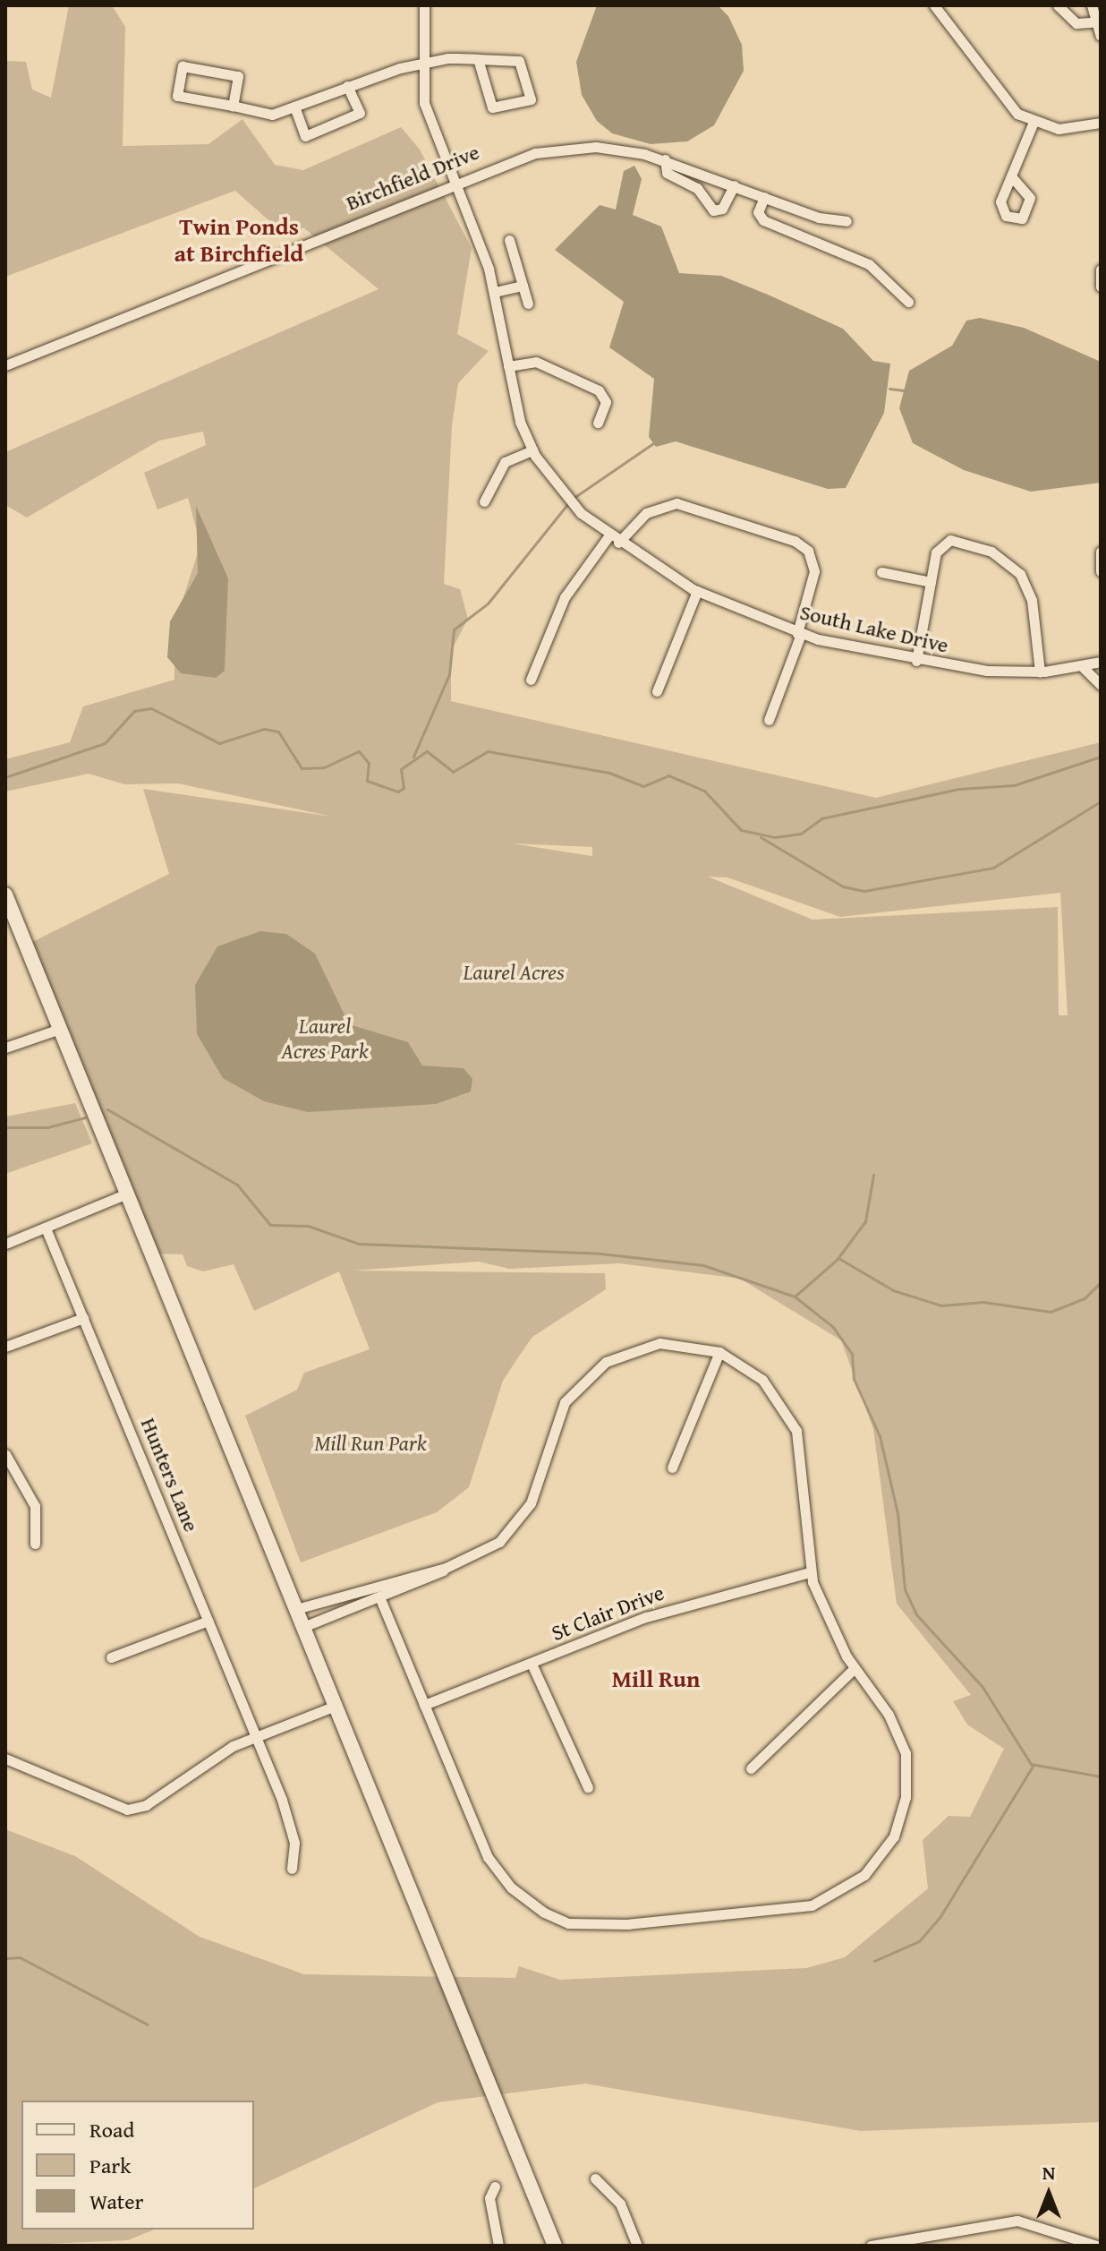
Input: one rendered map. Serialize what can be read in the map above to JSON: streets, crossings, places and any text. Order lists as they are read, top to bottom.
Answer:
{
  "streets": {
    "street": [
      "Birchfield Drive",
      "South Lake Drive",
      "Hunters Lane",
      "St Clair Drive"
    ]
  },
  "crossings": [
    ["Birchfield Drive", "South Lake Drive"]
  ],
  "districts": ["Twin Ponds at Birchfield", "Mill Run"],
  "parks": ["Laurel Acres", "Laurel Acres Park", "Mill Run Park"],
  "legend": ["Road", "Park", "Water"],
  "north": "top"
}
